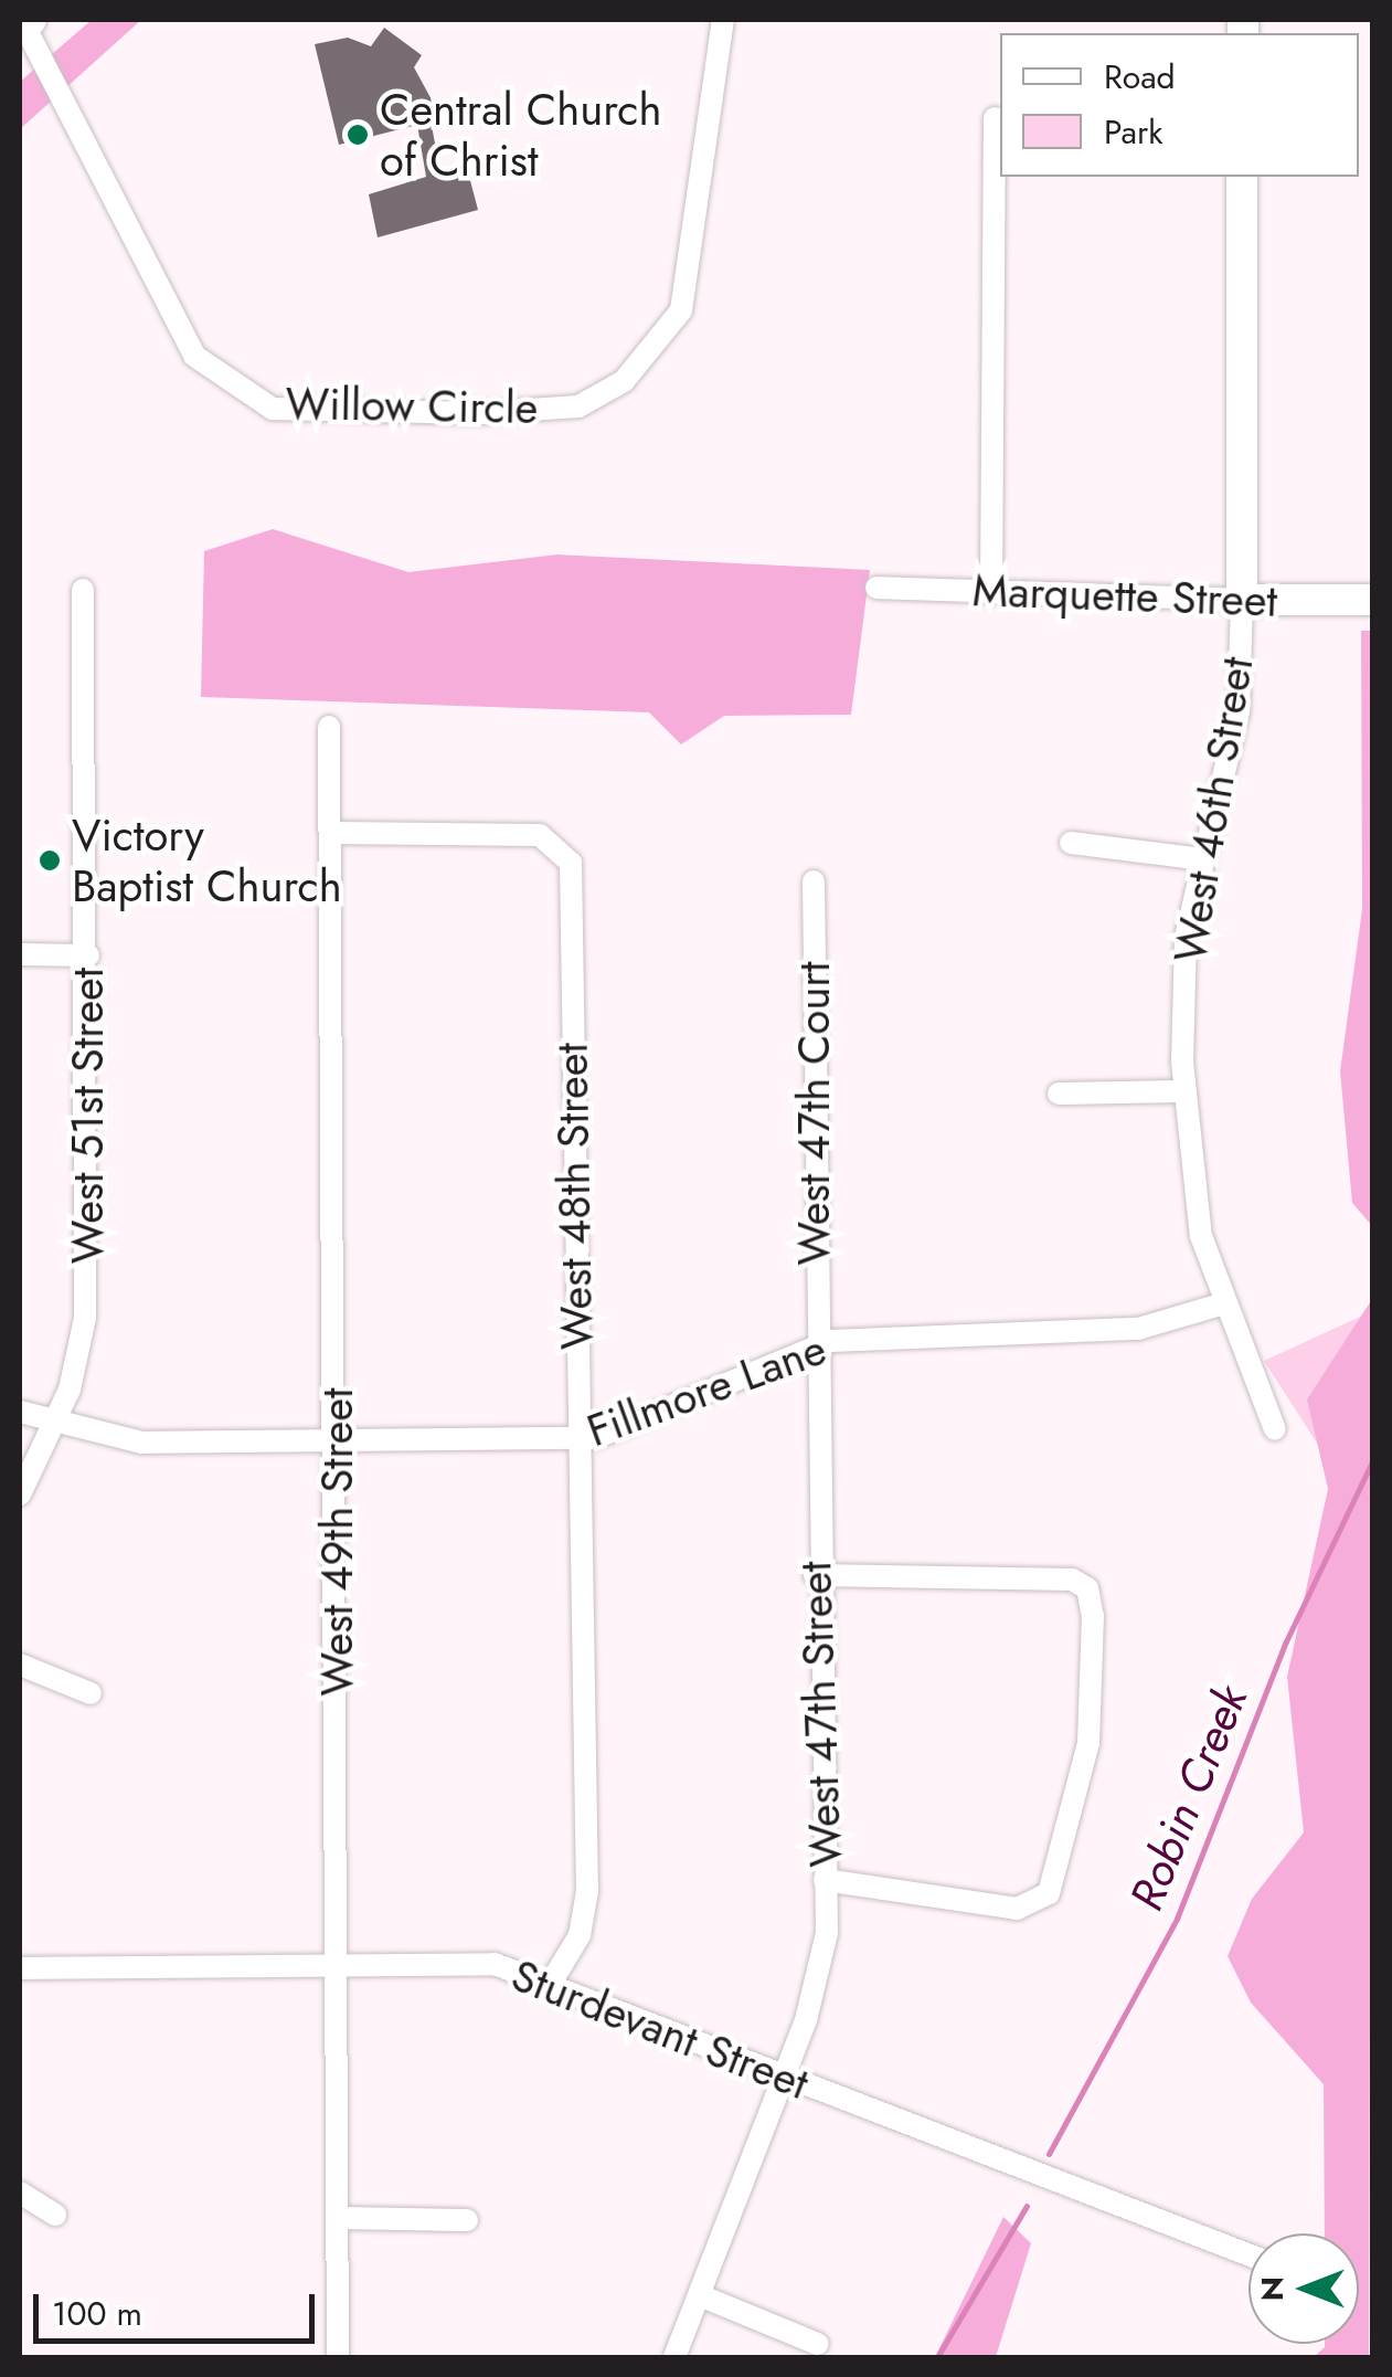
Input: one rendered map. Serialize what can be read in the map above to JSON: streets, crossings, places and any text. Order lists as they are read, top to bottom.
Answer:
{
  "streets": {
    "street": [
      "Willow Circle",
      "Marquette Street",
      "West 46th Street",
      "West 47th Court",
      "West 51st Street",
      "West 48th Street",
      "Fillmore Lane",
      "West 49th Street",
      "West 47th Street",
      "Sturdevant Street"
    ]
  },
  "crossings": [
    ["Marquette Street", "West 46th Street"],
    ["West 46th Street", "Fillmore Lane"],
    ["West 47th Court", "Fillmore Lane"],
    ["West 47th Court", "West 47th Street"],
    ["West 51st Street", "Fillmore Lane"],
    ["West 48th Street", "Fillmore Lane"],
    ["West 48th Street", "West 49th Street"],
    ["West 48th Street", "Sturdevant Street"],
    ["Fillmore Lane", "West 49th Street"],
    ["Fillmore Lane", "West 47th Street"],
    ["West 49th Street", "Sturdevant Street"],
    ["West 47th Street", "Sturdevant Street"]
  ],
  "water": ["Robin Creek"],
  "places": ["Central Church of Christ", "Victory Baptist Church"],
  "legend": ["Road", "Park"],
  "scale_bar": "100 m",
  "north": "left"
}
